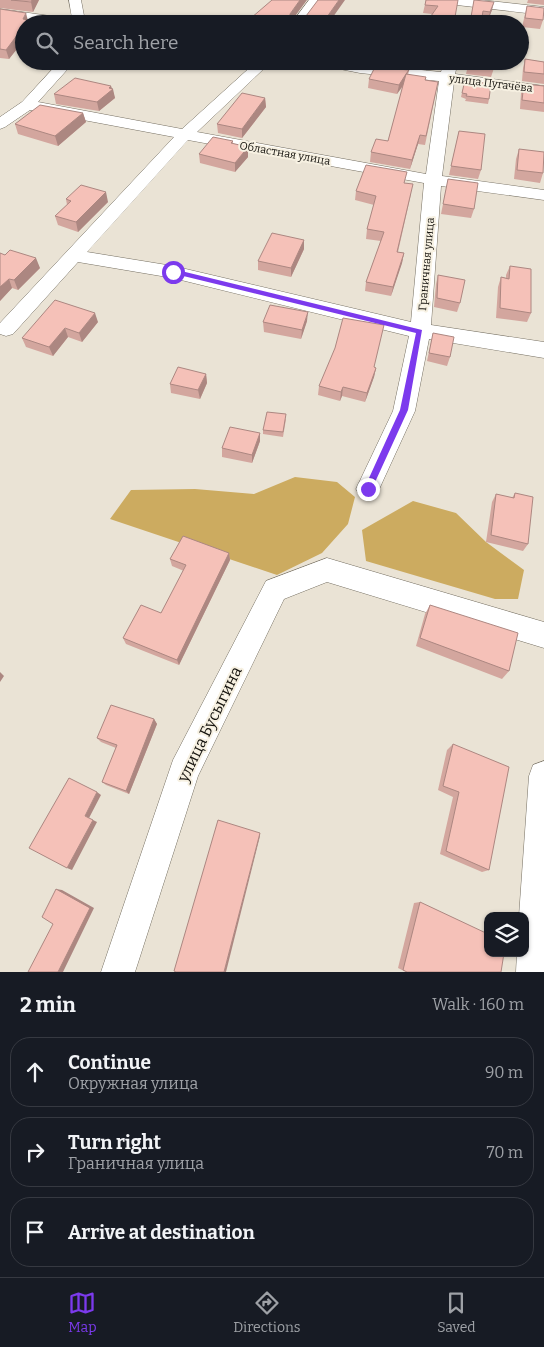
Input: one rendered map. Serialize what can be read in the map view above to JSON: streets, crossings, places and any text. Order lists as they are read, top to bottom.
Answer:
{
  "streets": {
    "street": [
      "улица Пугачёва",
      "Областная улица",
      "Граничная улица",
      "улица Бусыгина"
    ]
  },
  "crossings": [
    ["улица Пугачёва", "Граничная улица"],
    ["Областная улица", "Граничная улица"]
  ],
  "page": {
    "search": "Search here",
    "heading": ["2 min", "Walk · 160 m"],
    "list": [
      ["Continue", "Окружная улица", "90 m"],
      ["Turn right", "Граничная улица", "70 m"],
      "Arrive at destination"
    ],
    "nav": ["Map", "Directions", "Saved"]
  }
}
